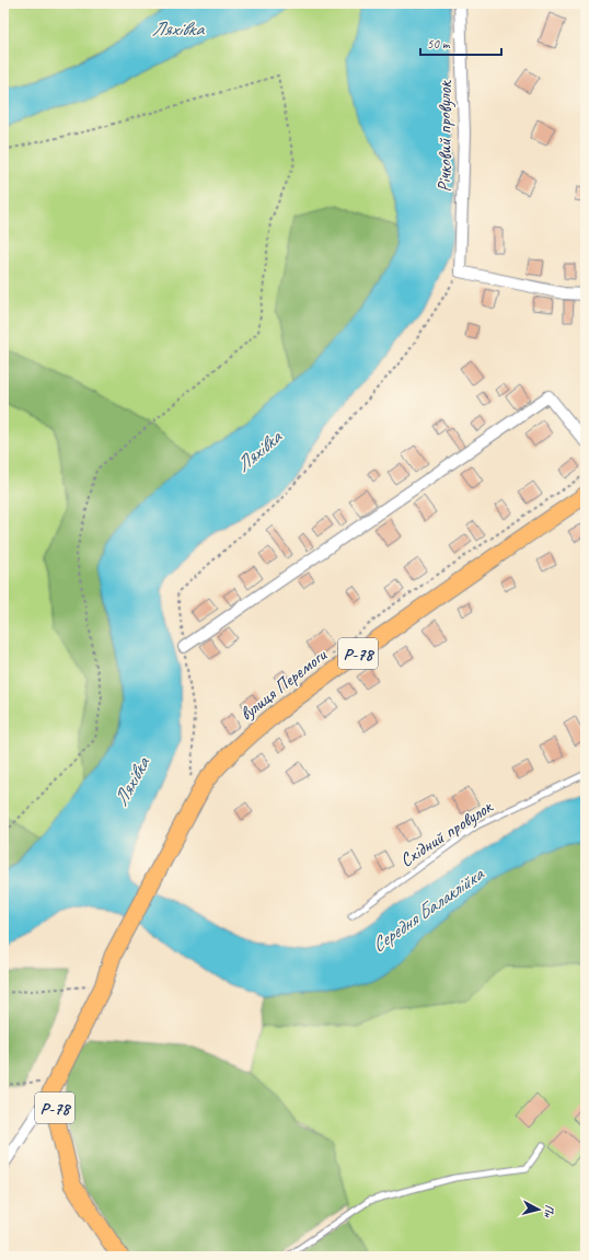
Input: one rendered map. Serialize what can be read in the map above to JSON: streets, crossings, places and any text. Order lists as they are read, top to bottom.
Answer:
{
  "streets": {
    "main road": ["Р-78", "вулиця Перемоги"],
    "street": ["Річковий провулок"],
    "lane": ["Східний провулок"]
  },
  "crossings": [
    ["Р-78", "вулиця Перемоги"]
  ],
  "water": ["Ляхівка", "Середня Балаклійка"],
  "scale_bar": "50 m",
  "north": "right"
}
